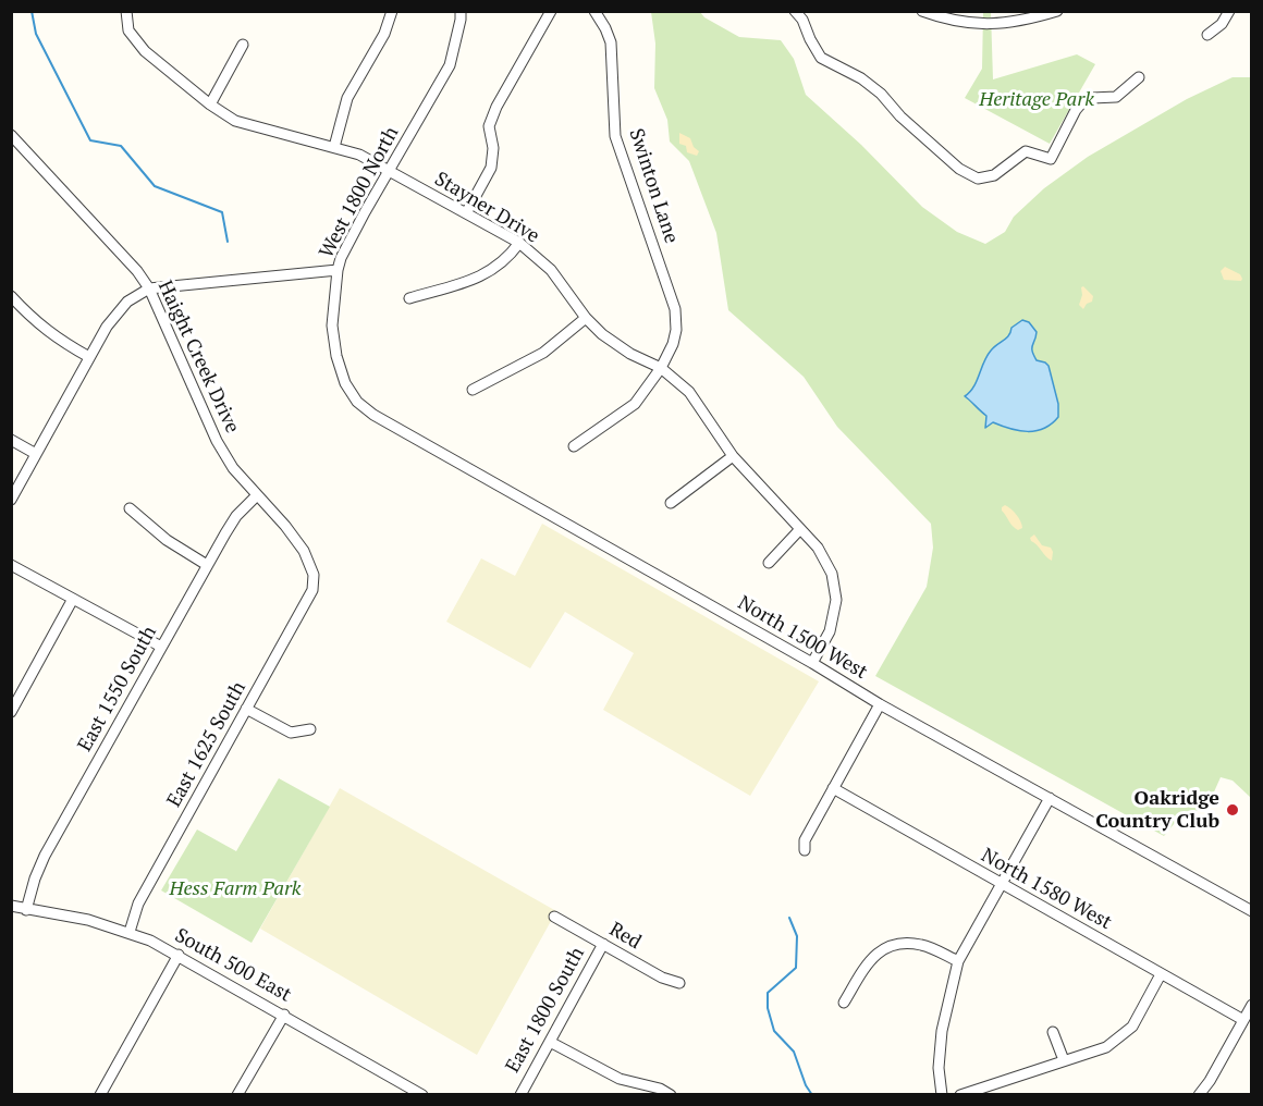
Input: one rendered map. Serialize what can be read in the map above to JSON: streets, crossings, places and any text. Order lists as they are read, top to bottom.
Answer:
{
  "streets": {
    "street": [
      "Swinton Lane",
      "West 1800 North",
      "Stayner Drive",
      "Haight Creek Drive",
      "North 1500 West",
      "East 1550 South",
      "East 1625 South",
      "North 1580 West",
      "Red",
      "South 500 East",
      "East 1800 South"
    ]
  },
  "crossings": [
    ["Swinton Lane", "Stayner Drive"],
    ["West 1800 North", "Stayner Drive"],
    ["West 1800 North", "North 1500 West"],
    ["Stayner Drive", "North 1500 West"],
    ["Haight Creek Drive", "East 1550 South"],
    ["Haight Creek Drive", "East 1625 South"],
    ["East 1550 South", "South 500 East"],
    ["East 1625 South", "South 500 East"],
    ["Red", "East 1800 South"]
  ],
  "parks": ["Heritage Park", "Hess Farm Park"],
  "places": ["Oakridge Country Club"]
}
